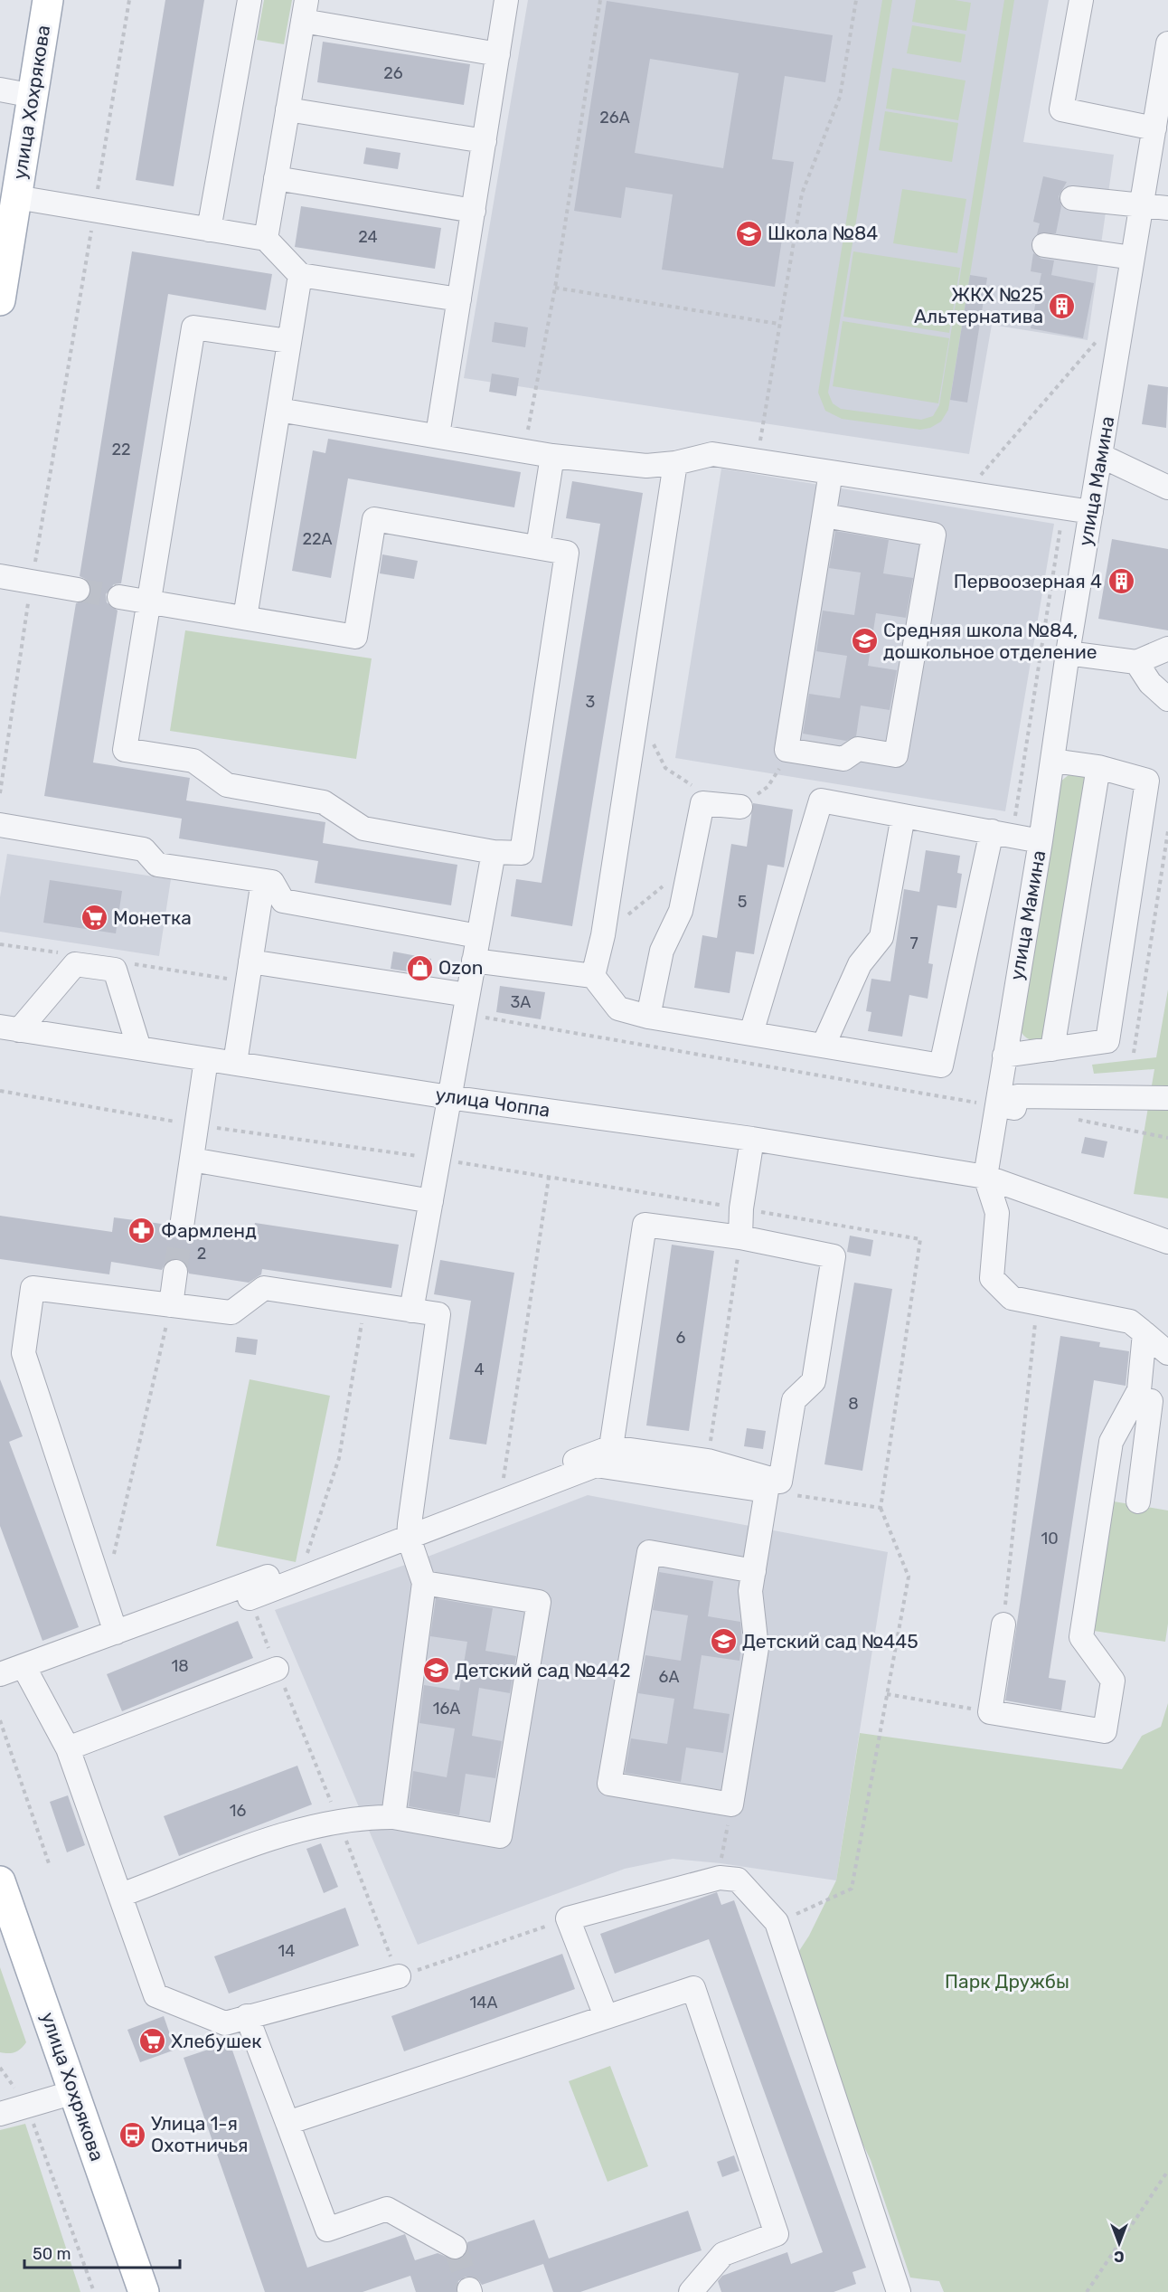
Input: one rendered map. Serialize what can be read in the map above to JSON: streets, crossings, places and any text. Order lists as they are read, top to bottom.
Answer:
{
  "streets": {
    "main road": ["улица Хохрякова"],
    "street": ["улица Мамина", "улица Чоппа"]
  },
  "crossings": [
    ["улица Мамина", "улица Чоппа"]
  ],
  "parks": ["Парк Дружбы"],
  "places": {
    "school or university": [
      "Школа №84",
      "Средняя школа №84, дошкольное отделение",
      "Детский сад №445",
      "Детский сад №442"
    ],
    "building": ["ЖКХ №25 Альтернатива", "Первоозерная 4"],
    "supermarket": ["Монетка", "Хлебушек"],
    "shop": ["Ozon"],
    "pharmacy": ["Фармленд"],
    "bus stop": ["Улица 1-я Охотничья"]
  },
  "house_numbers": [
    "26",
    "26А",
    "24",
    "22",
    "22А",
    "3",
    "5",
    "7",
    "3А",
    "2",
    "6",
    "4",
    "8",
    "10",
    "18",
    "6А",
    "16А",
    "16",
    "14",
    "14А"
  ],
  "scale_bar": "50 m",
  "north": "bottom"
}
